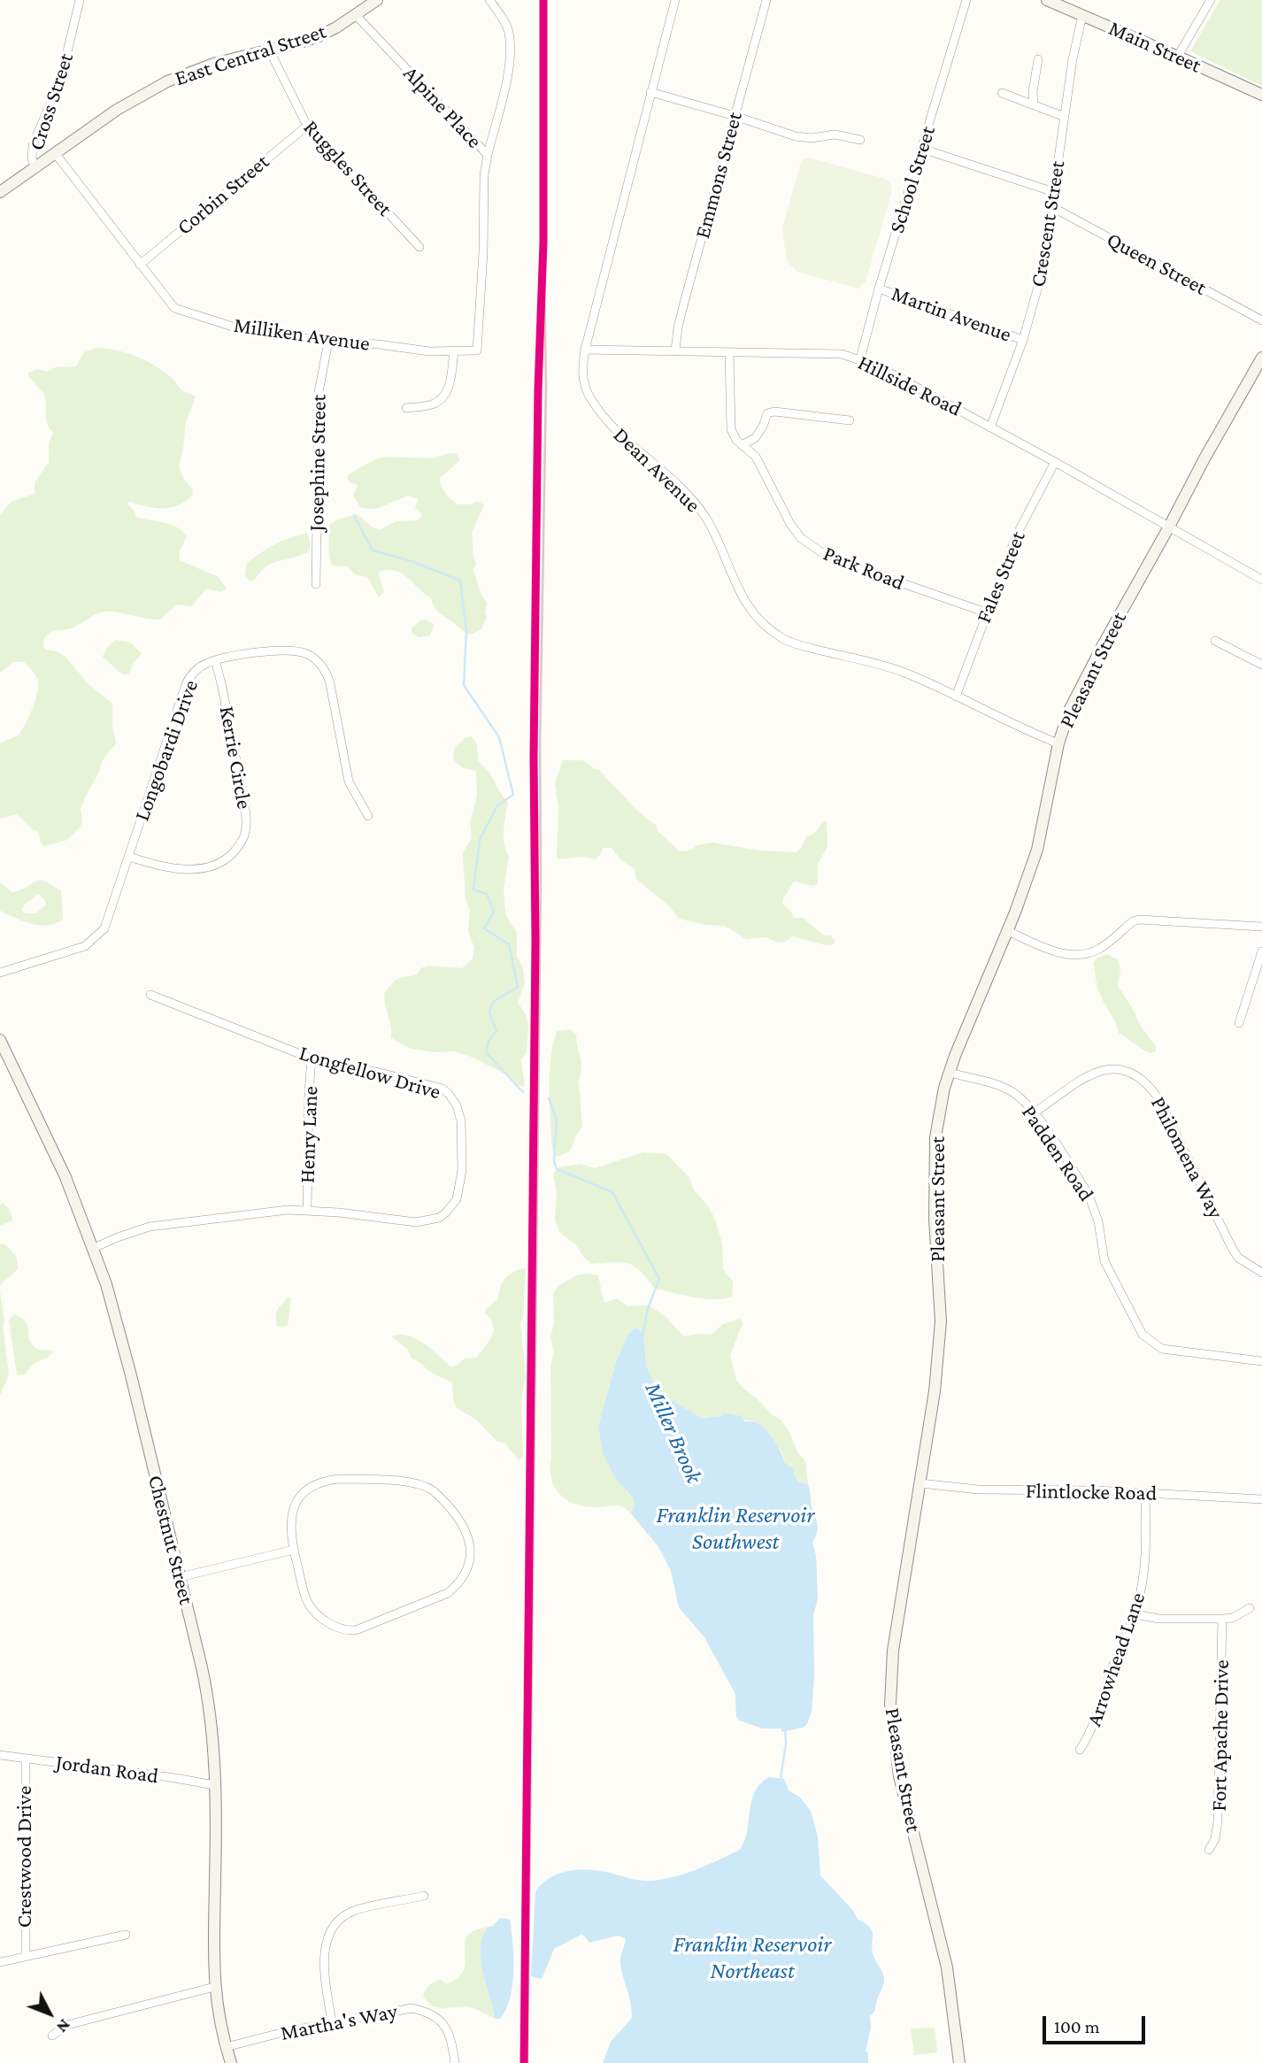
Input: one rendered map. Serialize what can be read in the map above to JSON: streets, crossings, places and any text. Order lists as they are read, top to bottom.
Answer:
{
  "streets": {
    "street": [
      "Main Street",
      "East Central Street",
      "Cross Street",
      "Alpine Place",
      "Ruggles Street",
      "Emmons Street",
      "School Street",
      "Corbin Street",
      "Crescent Street",
      "Queen Street",
      "Martin Avenue",
      "Milliken Avenue",
      "Hillside Road",
      "Josephine Street",
      "Dean Avenue",
      "Park Road",
      "Fales Street",
      "Pleasant Street",
      "Longobardi Drive",
      "Kerrie Circle",
      "Longfellow Drive",
      "Henry Lane",
      "Padden Road",
      "Philomena Way",
      "Flintlocke Road",
      "Chestnut Street",
      "Arrowhead Lane",
      "Fort Apache Drive",
      "Jordan Road",
      "Crestwood Drive",
      "Martha's Way"
    ]
  },
  "crossings": [
    ["Main Street", "Crescent Street"],
    ["East Central Street", "Cross Street"],
    ["East Central Street", "Alpine Place"],
    ["East Central Street", "Ruggles Street"],
    ["East Central Street", "Milliken Avenue"],
    ["Alpine Place", "Milliken Avenue"],
    ["Ruggles Street", "Corbin Street"],
    ["Emmons Street", "Hillside Road"],
    ["School Street", "Martin Avenue"],
    ["School Street", "Hillside Road"],
    ["Corbin Street", "Milliken Avenue"],
    ["Crescent Street", "Queen Street"],
    ["Crescent Street", "Martin Avenue"],
    ["Crescent Street", "Hillside Road"],
    ["Milliken Avenue", "Josephine Street"],
    ["Hillside Road", "Dean Avenue"],
    ["Hillside Road", "Park Road"],
    ["Hillside Road", "Fales Street"],
    ["Hillside Road", "Pleasant Street"],
    ["Dean Avenue", "Fales Street"],
    ["Dean Avenue", "Pleasant Street"],
    ["Park Road", "Fales Street"],
    ["Pleasant Street", "Padden Road"],
    ["Pleasant Street", "Flintlocke Road"],
    ["Longobardi Drive", "Kerrie Circle"],
    ["Longfellow Drive", "Henry Lane"],
    ["Longfellow Drive", "Chestnut Street"],
    ["Padden Road", "Philomena Way"],
    ["Flintlocke Road", "Arrowhead Lane"],
    ["Chestnut Street", "Jordan Road"],
    ["Chestnut Street", "Martha's Way"],
    ["Jordan Road", "Crestwood Drive"]
  ],
  "water": ["Miller Brook", "Franklin Reservoir Southwest", "Franklin Reservoir Northeast"],
  "scale_bar": "100 m",
  "north": "bottom right"
}
